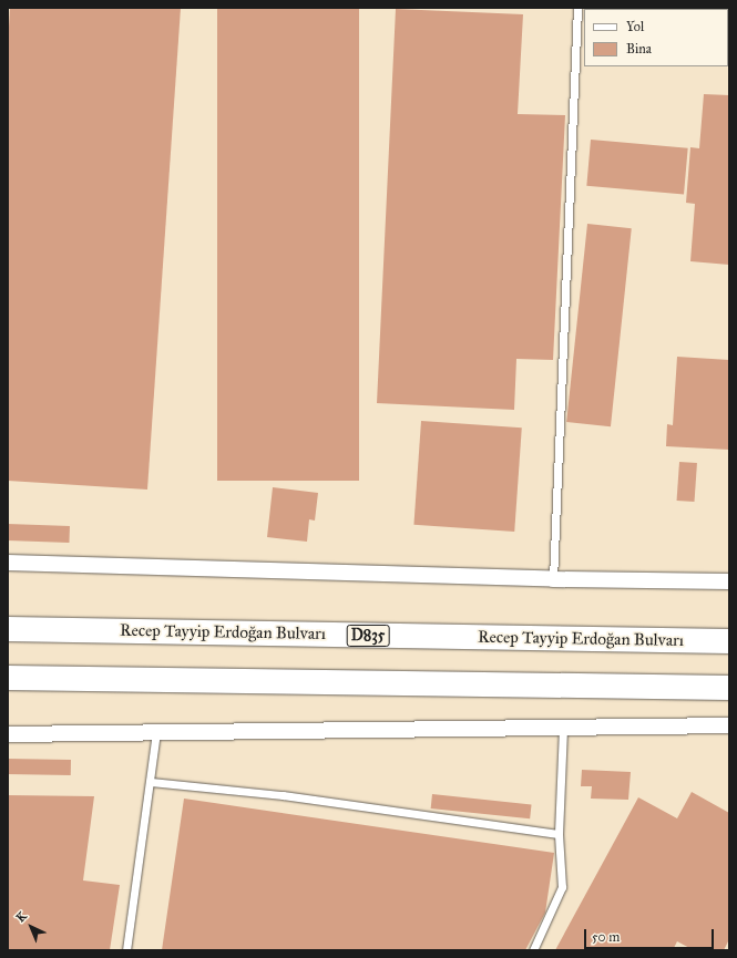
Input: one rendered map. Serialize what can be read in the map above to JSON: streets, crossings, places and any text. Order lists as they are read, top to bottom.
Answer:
{
  "streets": {
    "highway": ["Recep Tayyip Erdoğan Bulvarı", "D835"]
  },
  "legend": ["Yol", "Bina"],
  "scale_bar": "50 m",
  "north": "top left"
}
